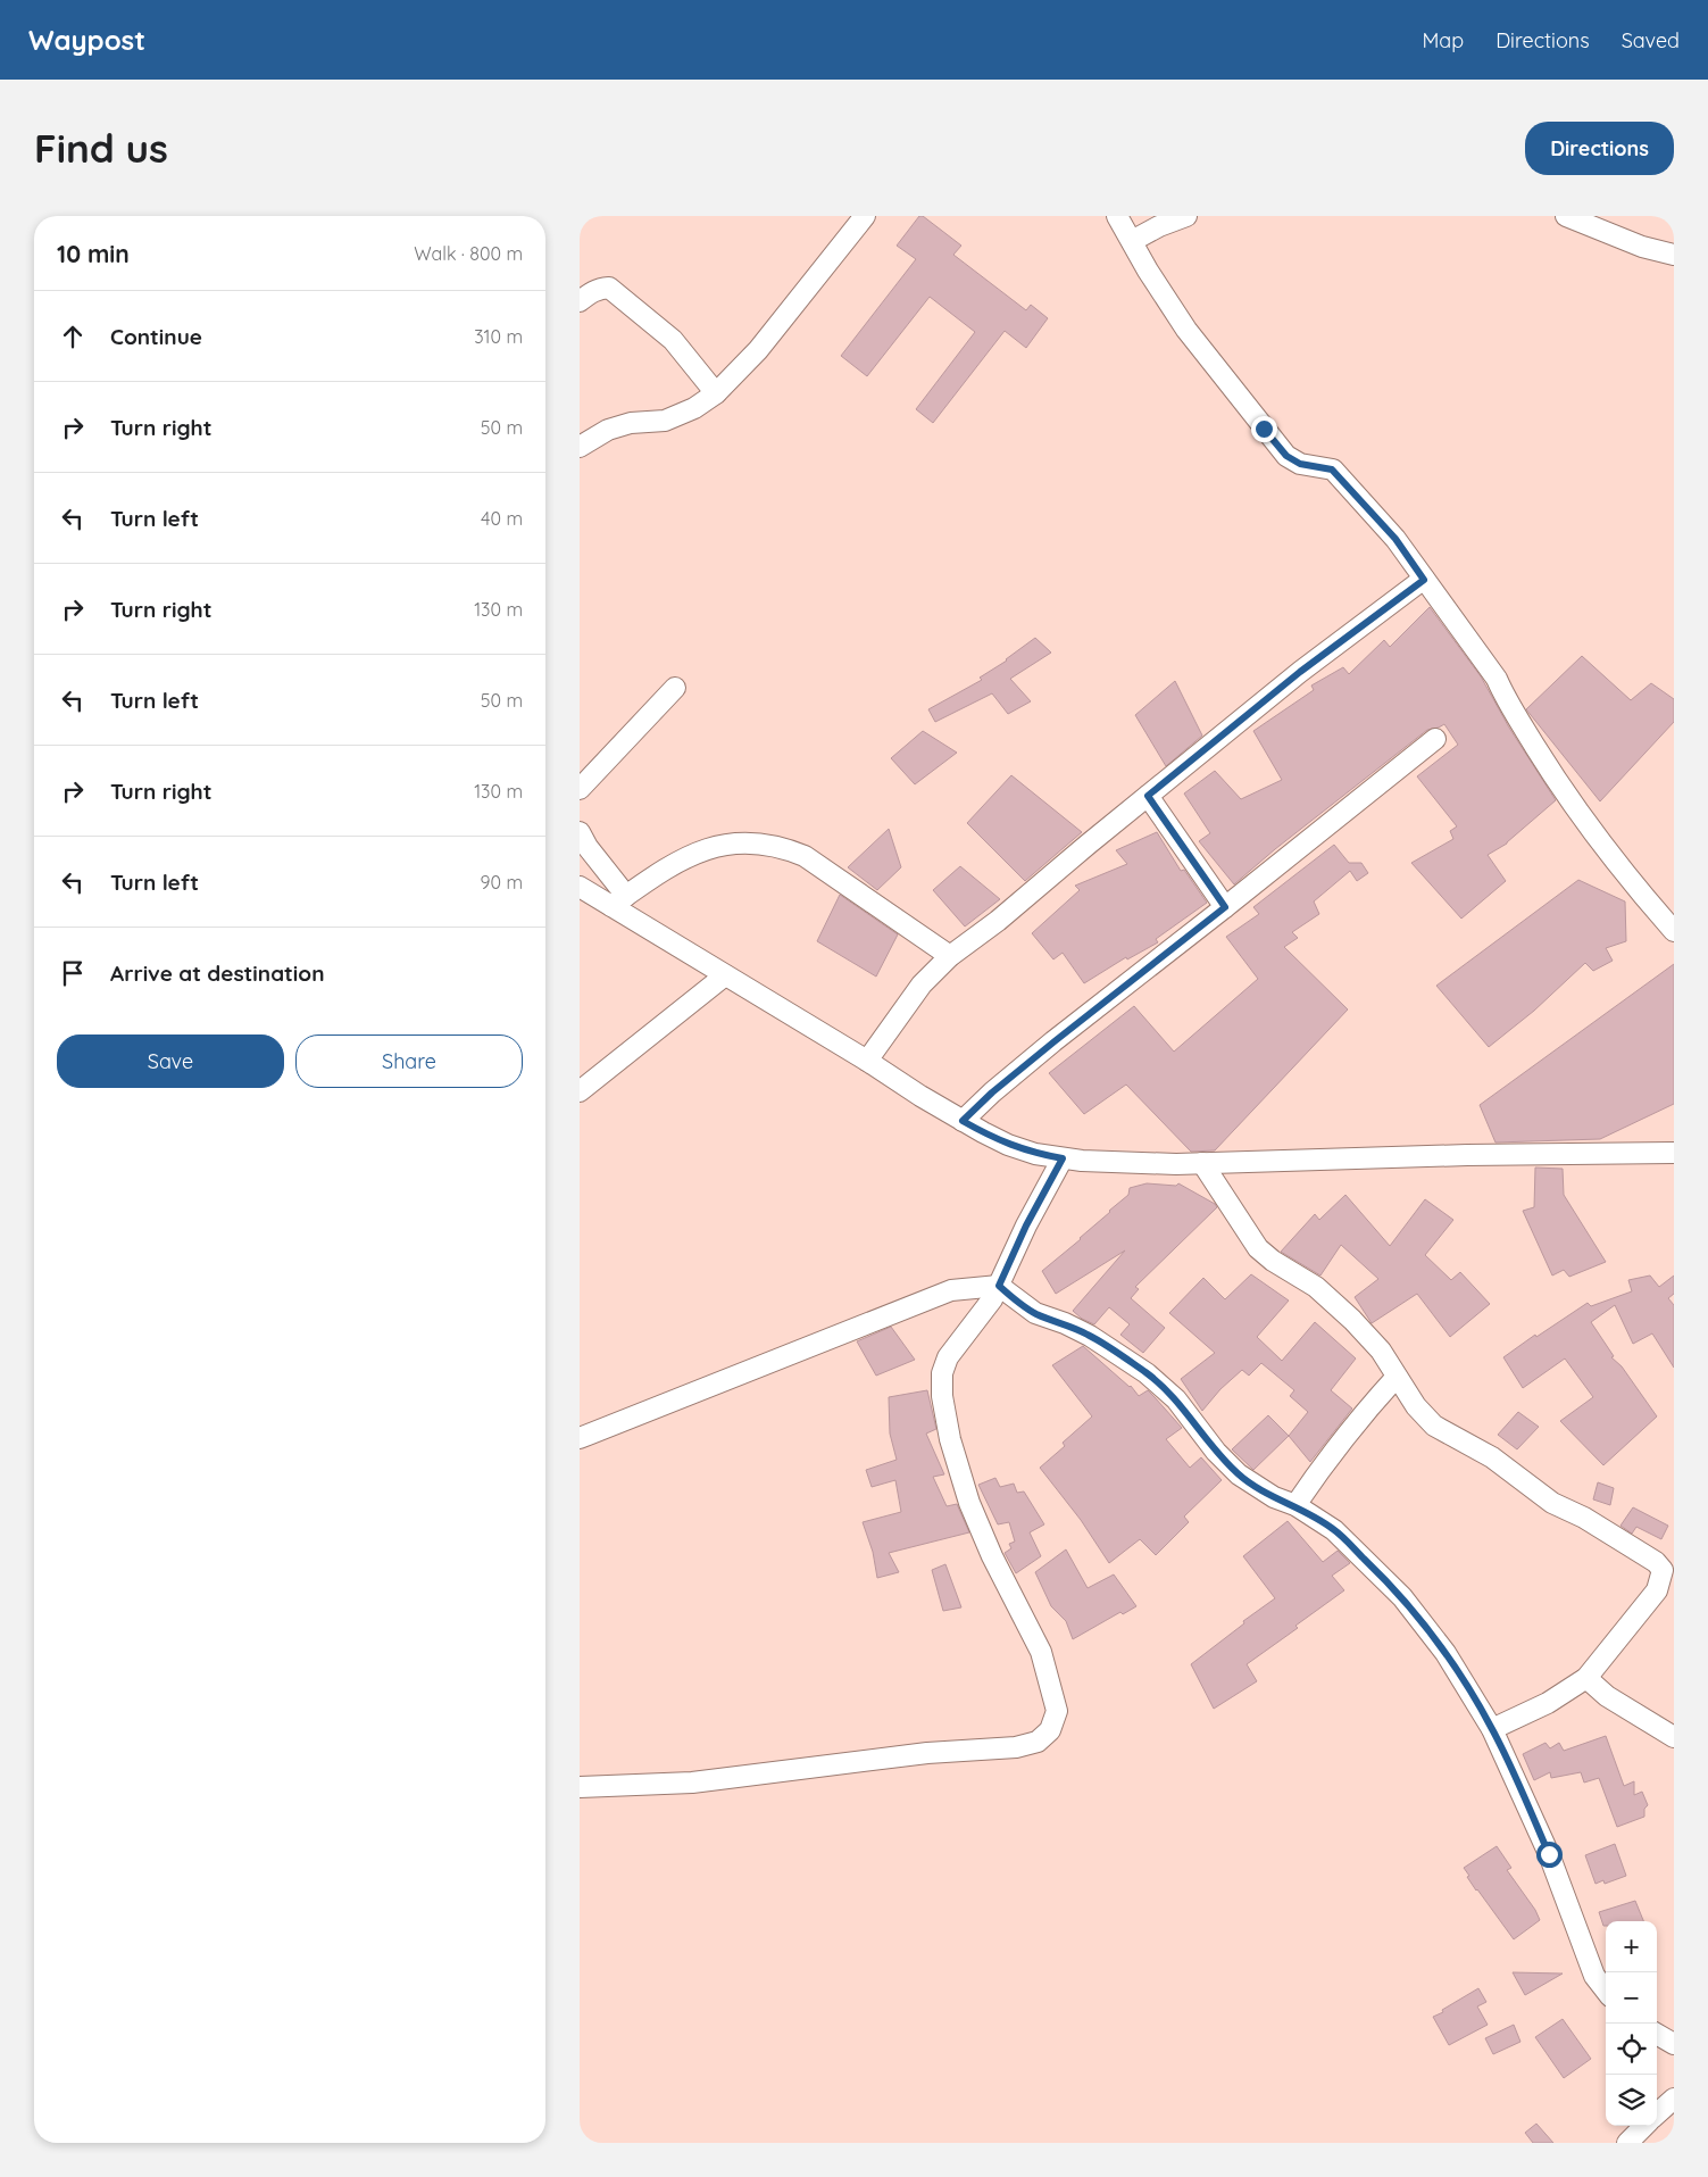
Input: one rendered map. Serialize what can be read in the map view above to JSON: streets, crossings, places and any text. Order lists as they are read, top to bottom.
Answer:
{
  "page": {
    "header": "Waypost",
    "nav": ["Map", "Directions", "Saved"],
    "buttons": [
      "Directions",
      ["Save", "Share"]
    ],
    "title": "Find us",
    "heading": ["10 min", "Walk · 800 m"],
    "list": [
      ["Continue", "310 m"],
      ["Turn right", "50 m"],
      ["Turn left", "40 m"],
      ["Turn right", "130 m"],
      ["Turn left", "50 m"],
      ["Turn right", "130 m"],
      ["Turn left", "90 m"],
      "Arrive at destination"
    ],
    "map_buttons": ["+", "−"]
  }
}
